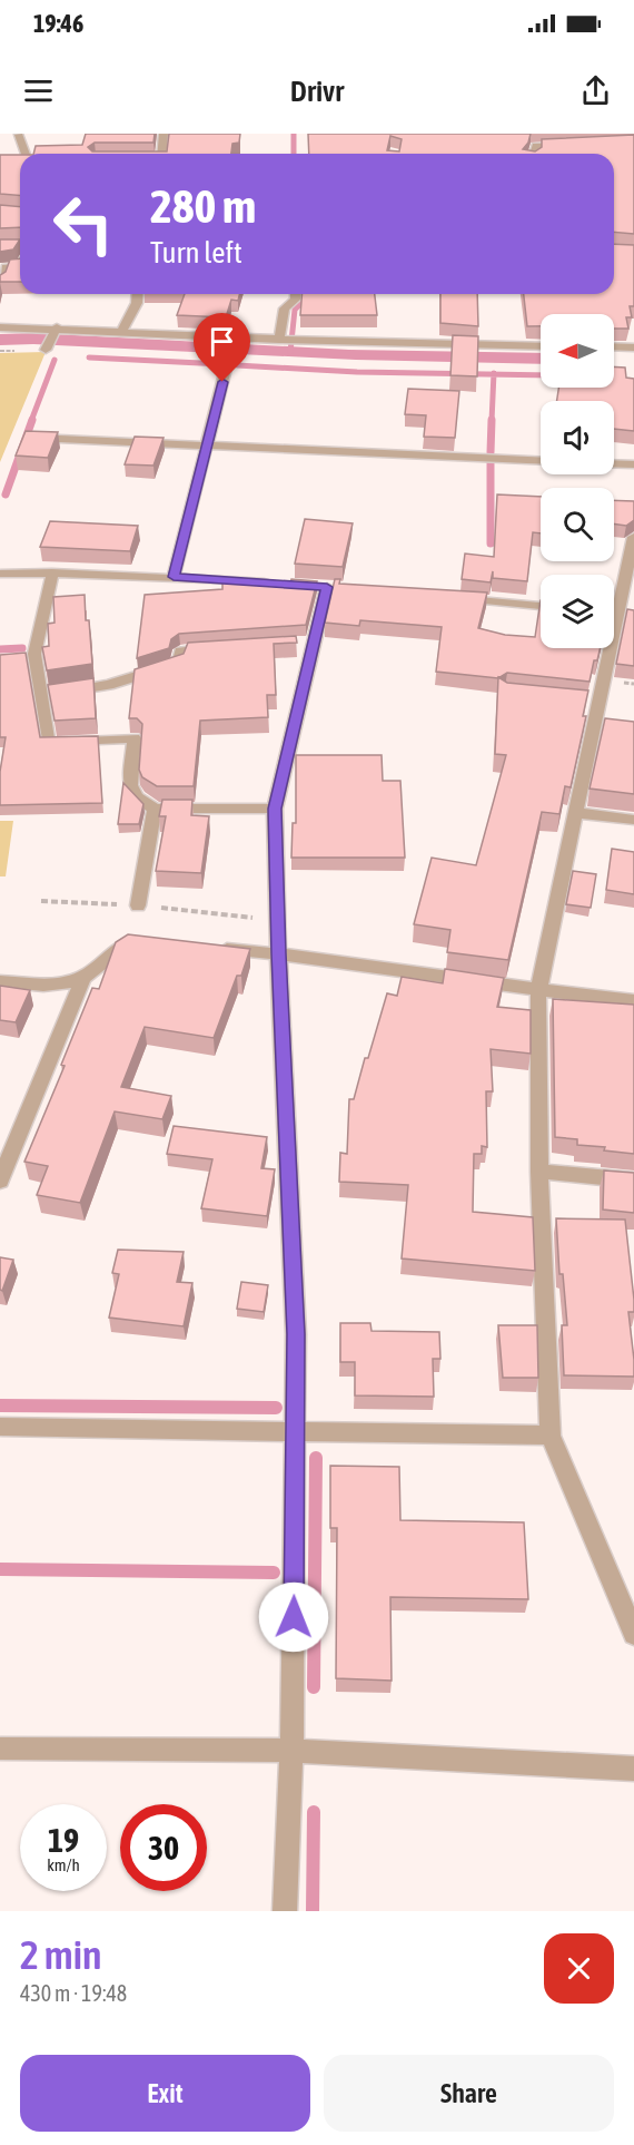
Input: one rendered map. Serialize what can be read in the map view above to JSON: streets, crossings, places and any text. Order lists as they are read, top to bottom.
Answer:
{
  "north": "left",
  "page": {
    "status": "19:46",
    "header": "Drivr",
    "turn": ["280 m", "Turn left"],
    "speed": "19 km/h",
    "limit": "30",
    "heading": ["2 min", "430 m · 19:48"],
    "buttons": ["Exit", "Share"]
  }
}
